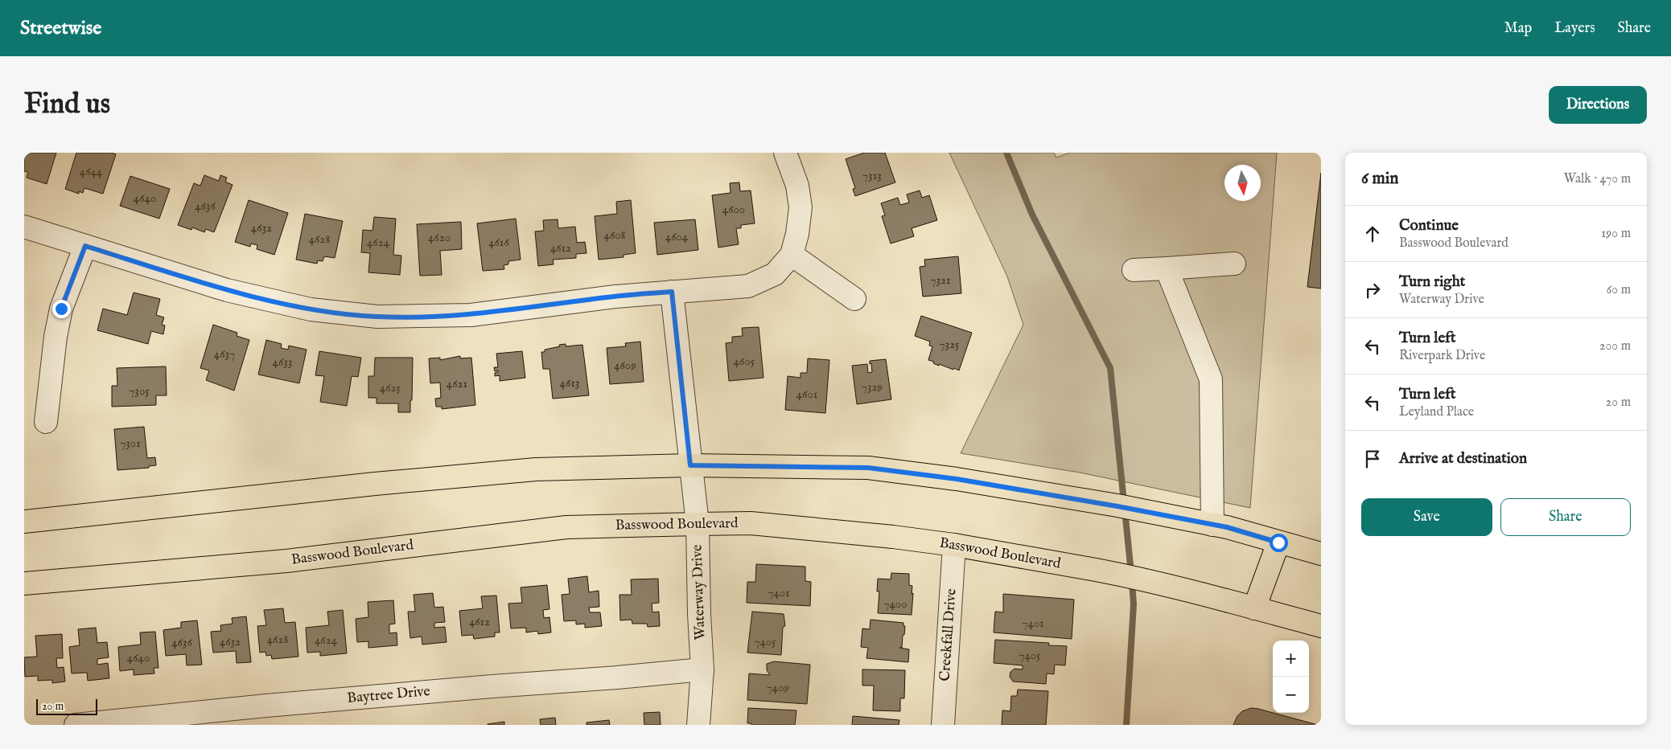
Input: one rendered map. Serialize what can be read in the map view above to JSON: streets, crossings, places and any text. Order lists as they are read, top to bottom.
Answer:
{
  "streets": {
    "main road": ["Basswood Boulevard"],
    "street": ["Waterway Drive", "Creekfall Drive", "Baytree Drive"]
  },
  "crossings": [
    ["Basswood Boulevard", "Waterway Drive"],
    ["Basswood Boulevard", "Creekfall Drive"],
    ["Waterway Drive", "Baytree Drive"]
  ],
  "house_numbers": [
    "4644",
    "7313",
    "4640",
    "4636",
    "4600",
    "4632",
    "4608",
    "4604",
    "4620",
    "4628",
    "4624",
    "4616",
    "4612",
    "7321",
    "7325",
    "4637",
    "4605",
    "4633",
    "4609",
    "4613",
    "4621",
    "7329",
    "4625",
    "7305",
    "4601",
    "7301",
    "7401",
    "7400",
    "4612",
    "7401",
    "4628",
    "4624",
    "4632",
    "7405",
    "4636",
    "7405",
    "4640",
    "7409"
  ],
  "scale_bar": "20 m",
  "north": "bottom",
  "page": {
    "header": "Streetwise",
    "nav": ["Map", "Layers", "Share"],
    "buttons": [
      "Directions",
      ["Save", "Share"]
    ],
    "title": "Find us",
    "heading": ["6 min", "Walk · 470 m"],
    "list": [
      ["Continue", "Basswood Boulevard", "190 m"],
      ["Turn right", "Waterway Drive", "60 m"],
      ["Turn left", "Riverpark Drive", "200 m"],
      ["Turn left", "Leyland Place", "20 m"],
      "Arrive at destination"
    ],
    "map_buttons": ["+", "−"],
    "scale": "20 m"
  }
}
